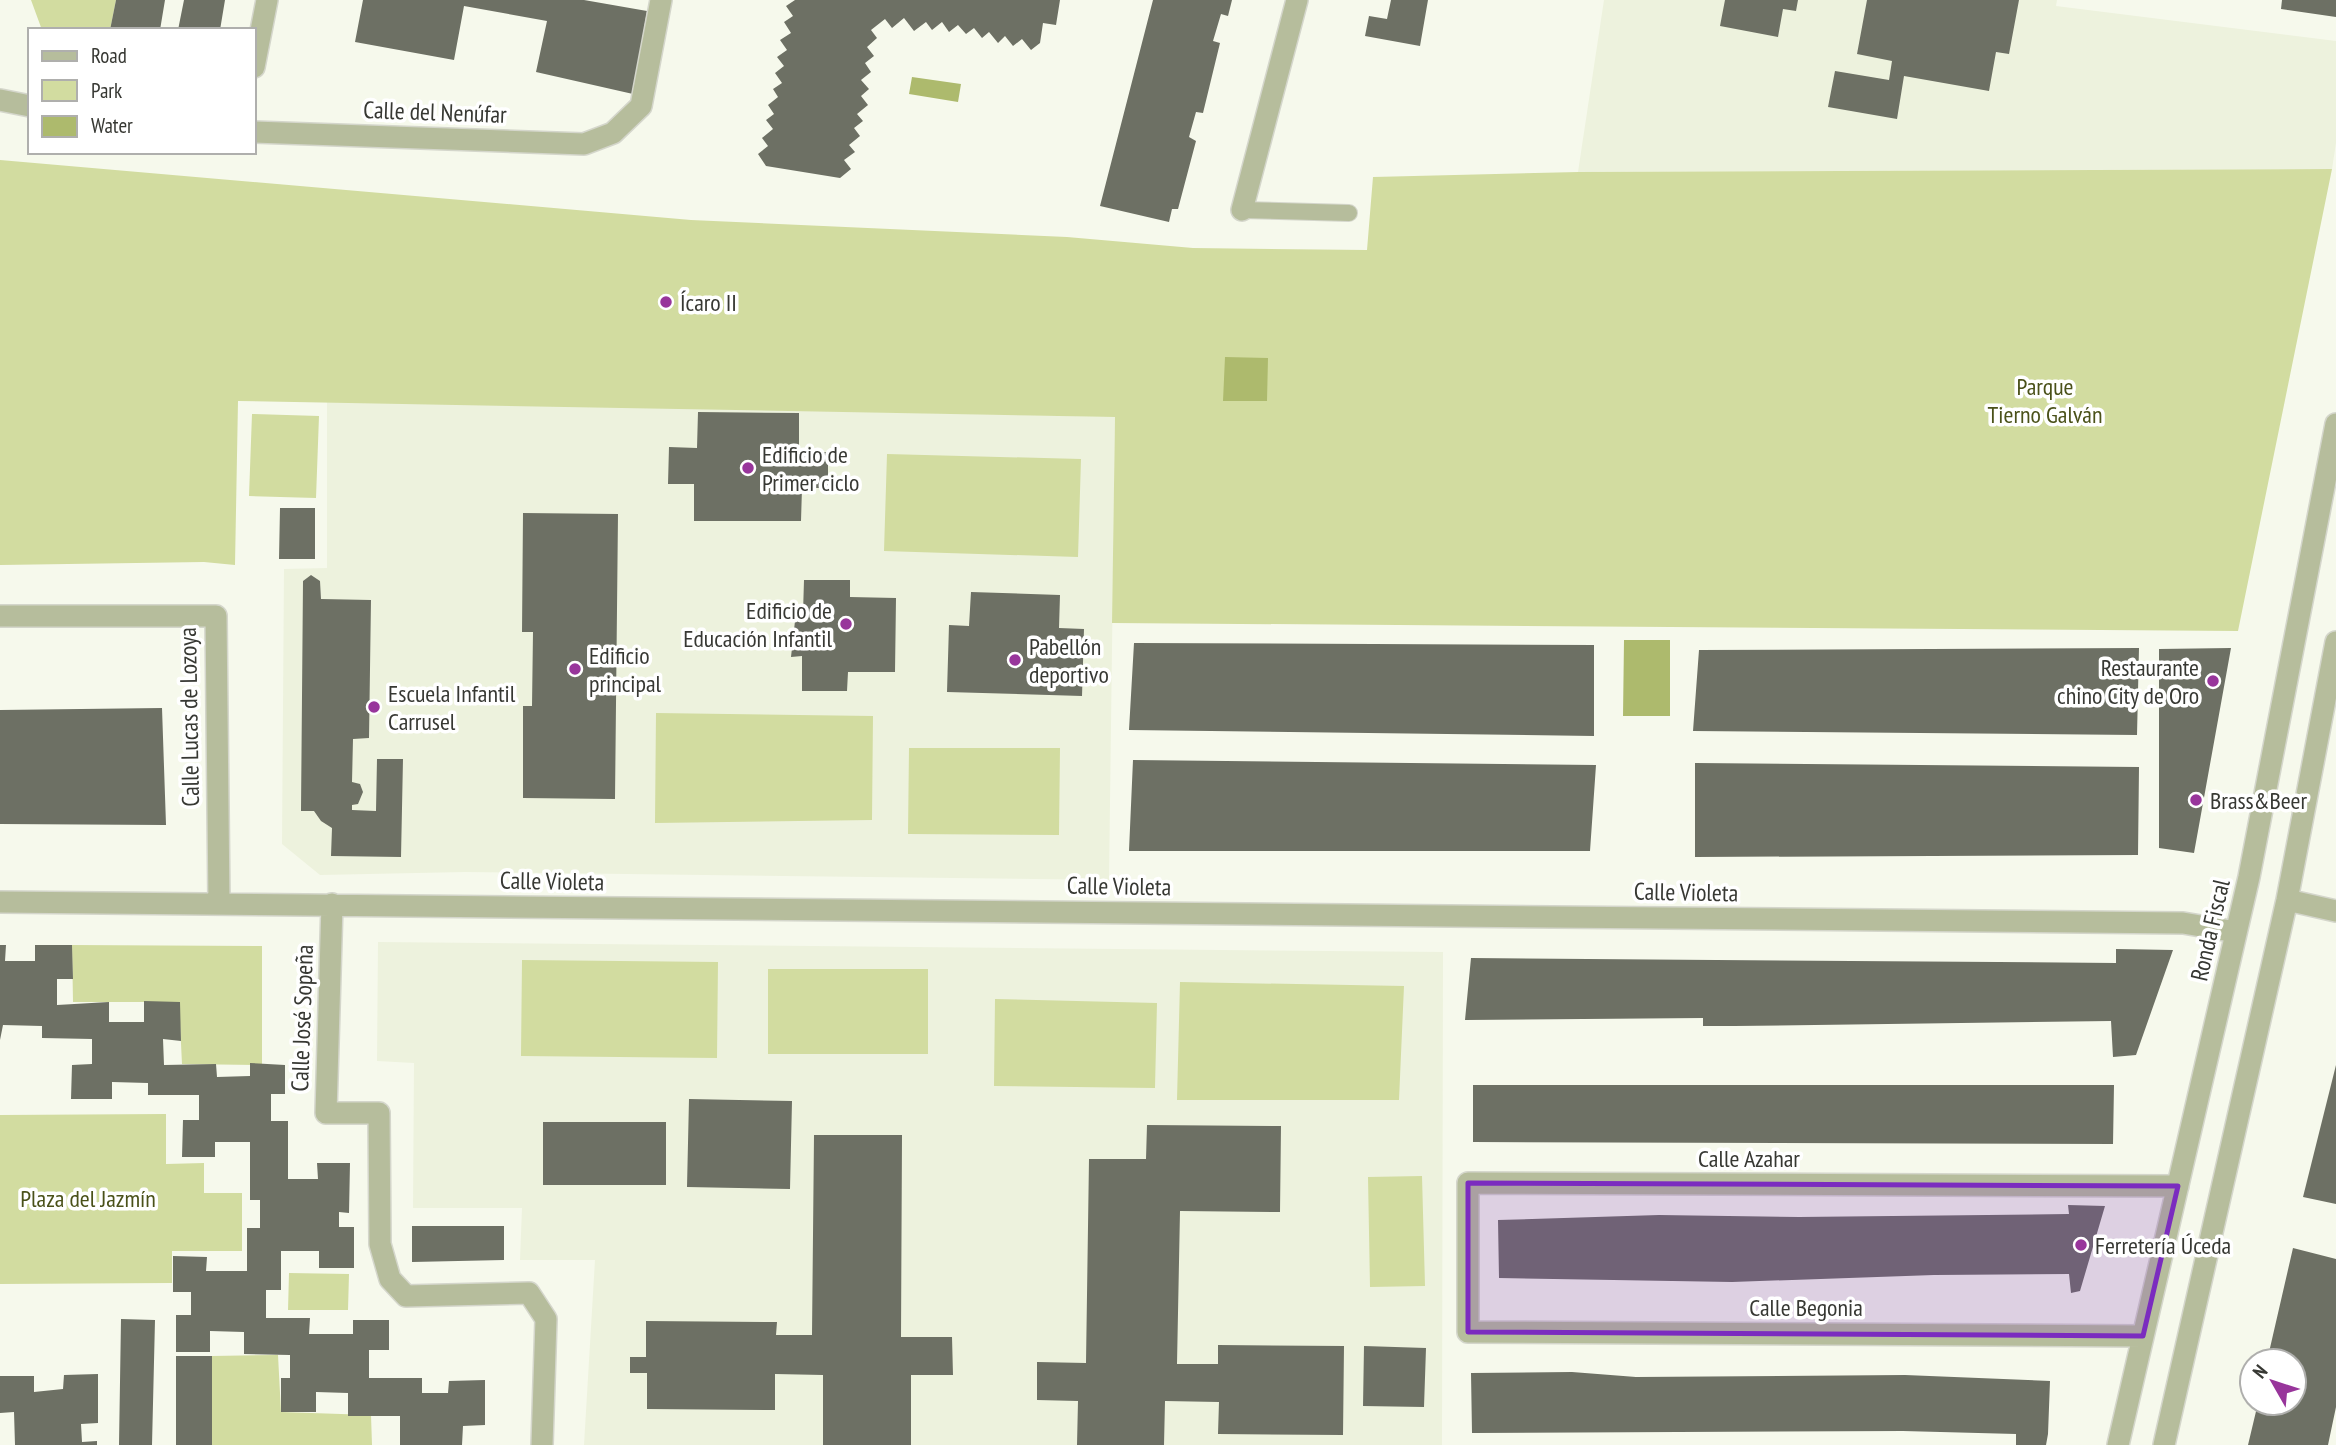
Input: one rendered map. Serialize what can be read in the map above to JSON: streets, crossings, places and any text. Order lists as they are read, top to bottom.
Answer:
{
  "streets": {
    "street": [
      "Calle del Nenúfar",
      "Calle Lucas de Lozoya",
      "Calle Violeta",
      "Ronda Fiscal",
      "Calle José Sopeña",
      "Calle Azahar",
      "Calle Begonia"
    ]
  },
  "crossings": [
    ["Calle Lucas de Lozoya", "Calle Violeta"],
    ["Calle Violeta", "Ronda Fiscal"],
    ["Calle Violeta", "Calle José Sopeña"],
    ["Ronda Fiscal", "Calle Azahar"],
    ["Ronda Fiscal", "Calle Begonia"],
    ["Calle Azahar", "Calle Begonia"]
  ],
  "parks": ["Parque Tierno Galván", "Plaza del Jazmín"],
  "places": [
    "Ícaro II",
    "Edificio de Primer ciclo",
    "Edificio de Educación Infantil",
    "Pabellón deportivo",
    "Edificio principal",
    "Restaurante chino City de Oro",
    "Escuela Infantil Carrusel",
    "Brass&Beer",
    "Ferretería Úceda"
  ],
  "legend": ["Road", "Park", "Water"],
  "north": "top left"
}
